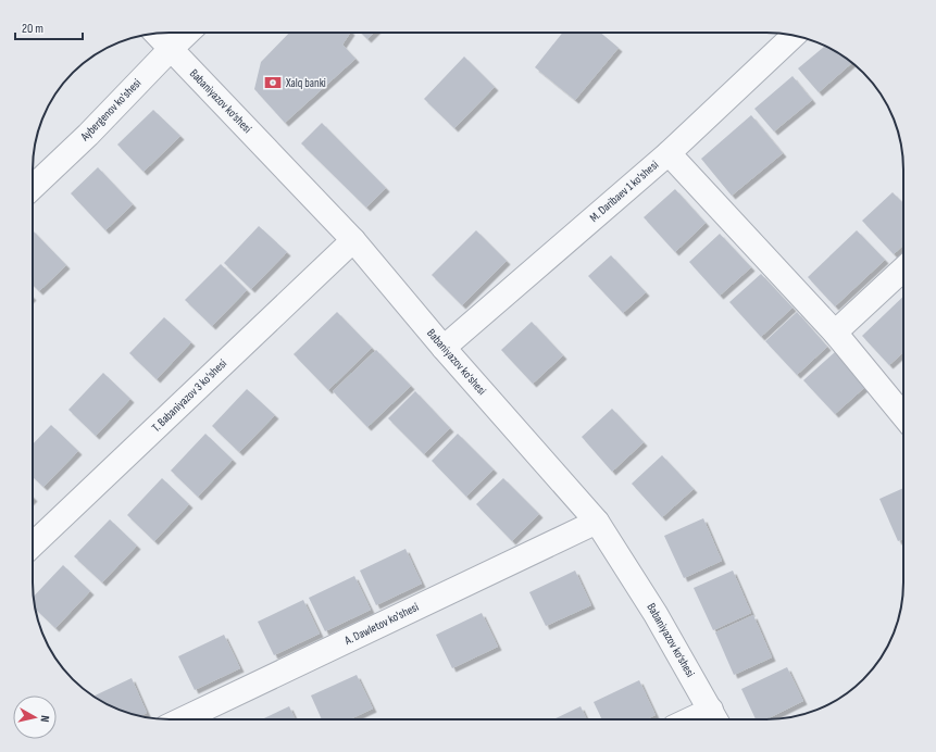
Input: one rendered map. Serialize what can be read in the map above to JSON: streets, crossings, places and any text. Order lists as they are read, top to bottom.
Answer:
{
  "streets": {
    "street": [
      "Babaniyazov ko‘shesi",
      "Aybergenov ko'shesi",
      "M. Daribaev 1 ko'shesi",
      "T. Babaniyazov 3 ko'shesi",
      "A. Dawletov ko'shesi"
    ]
  },
  "crossings": [
    ["Babaniyazov ko‘shesi", "Aybergenov ko'shesi"],
    ["Babaniyazov ko‘shesi", "M. Daribaev 1 ko'shesi"],
    ["Babaniyazov ko‘shesi", "T. Babaniyazov 3 ko'shesi"],
    ["Babaniyazov ko‘shesi", "A. Dawletov ko'shesi"]
  ],
  "places": {
    "bank": ["Xalq banki"]
  },
  "scale_bar": "20 m",
  "north": "right"
}
